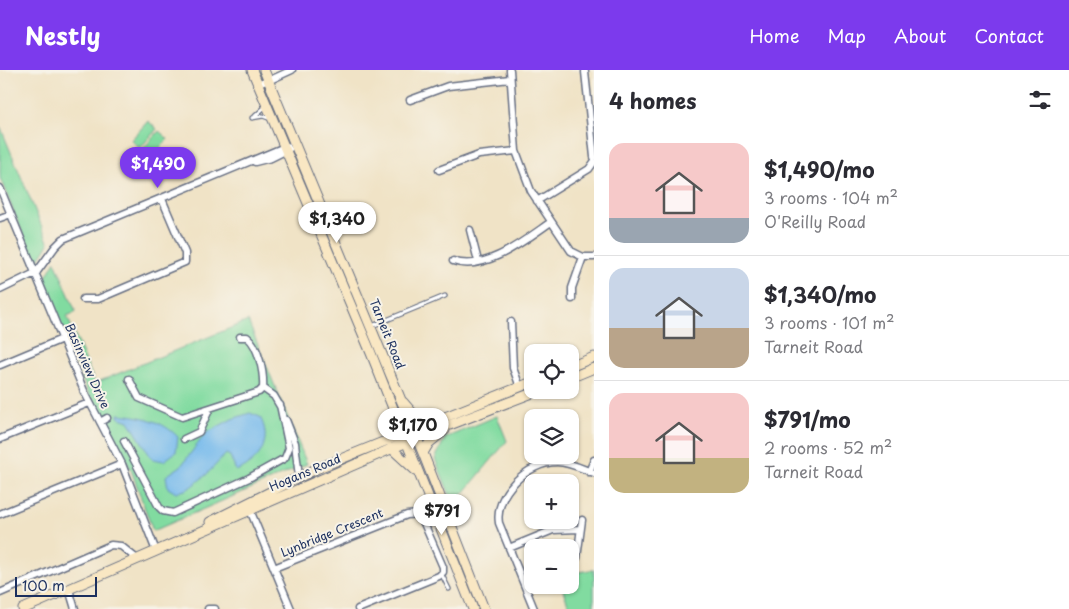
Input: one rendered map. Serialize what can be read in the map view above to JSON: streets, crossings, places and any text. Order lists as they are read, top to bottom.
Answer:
{
  "streets": {
    "main road": ["Tarneit Road", "Hogans Road"],
    "street": ["Basinview Drive", "Lynbridge Crescent"]
  },
  "crossings": [
    ["Tarneit Road", "Hogans Road"],
    ["Basinview Drive", "Hogans Road"]
  ],
  "scale_bar": "100 m",
  "page": {
    "header": "Nestly",
    "nav": [
      "Home",
      "Map",
      "About",
      "Contact"
    ],
    "heading": "4 homes",
    "list": [
      {
        "name": "$1,490/mo",
        "note": "3 rooms · 104 m² · O'Reilly Road"
      },
      {
        "name": "$1,340/mo",
        "note": "3 rooms · 101 m² · Tarneit Road"
      },
      {
        "name": "$791/mo",
        "note": "2 rooms · 52 m² · Tarneit Road"
      }
    ],
    "price": [
      "$1,490",
      "$1,340",
      "$1,170",
      "$791"
    ],
    "map_buttons": ["+", "−"],
    "scale": "100 m"
  }
}
